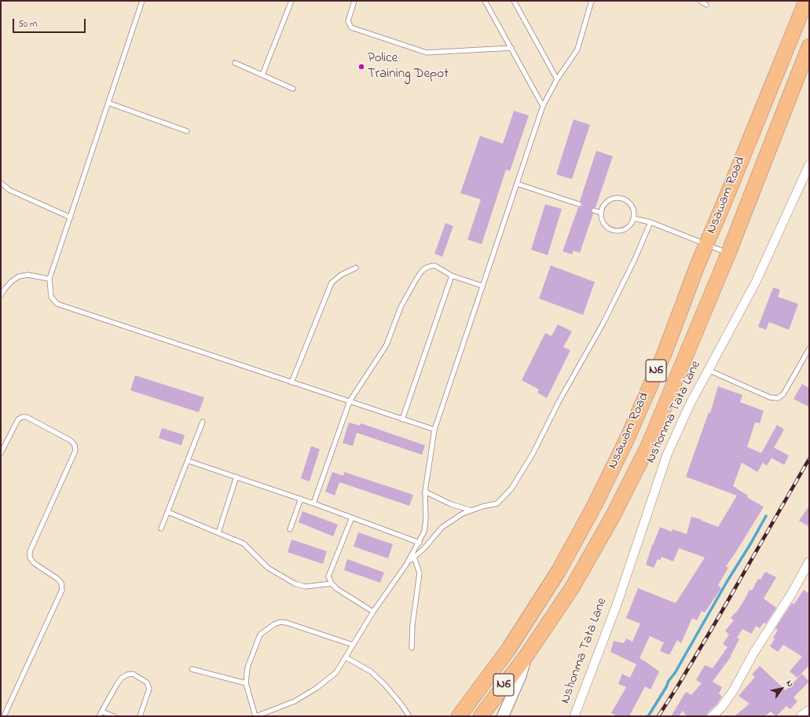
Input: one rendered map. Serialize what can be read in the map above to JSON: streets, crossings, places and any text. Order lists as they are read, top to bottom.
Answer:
{
  "streets": {
    "highway": ["Nsawam Road", "N6"],
    "street": ["Nshonma Tata Lane"]
  },
  "places": ["Police Training Depot"],
  "scale_bar": "50 m",
  "north": "top right"
}
